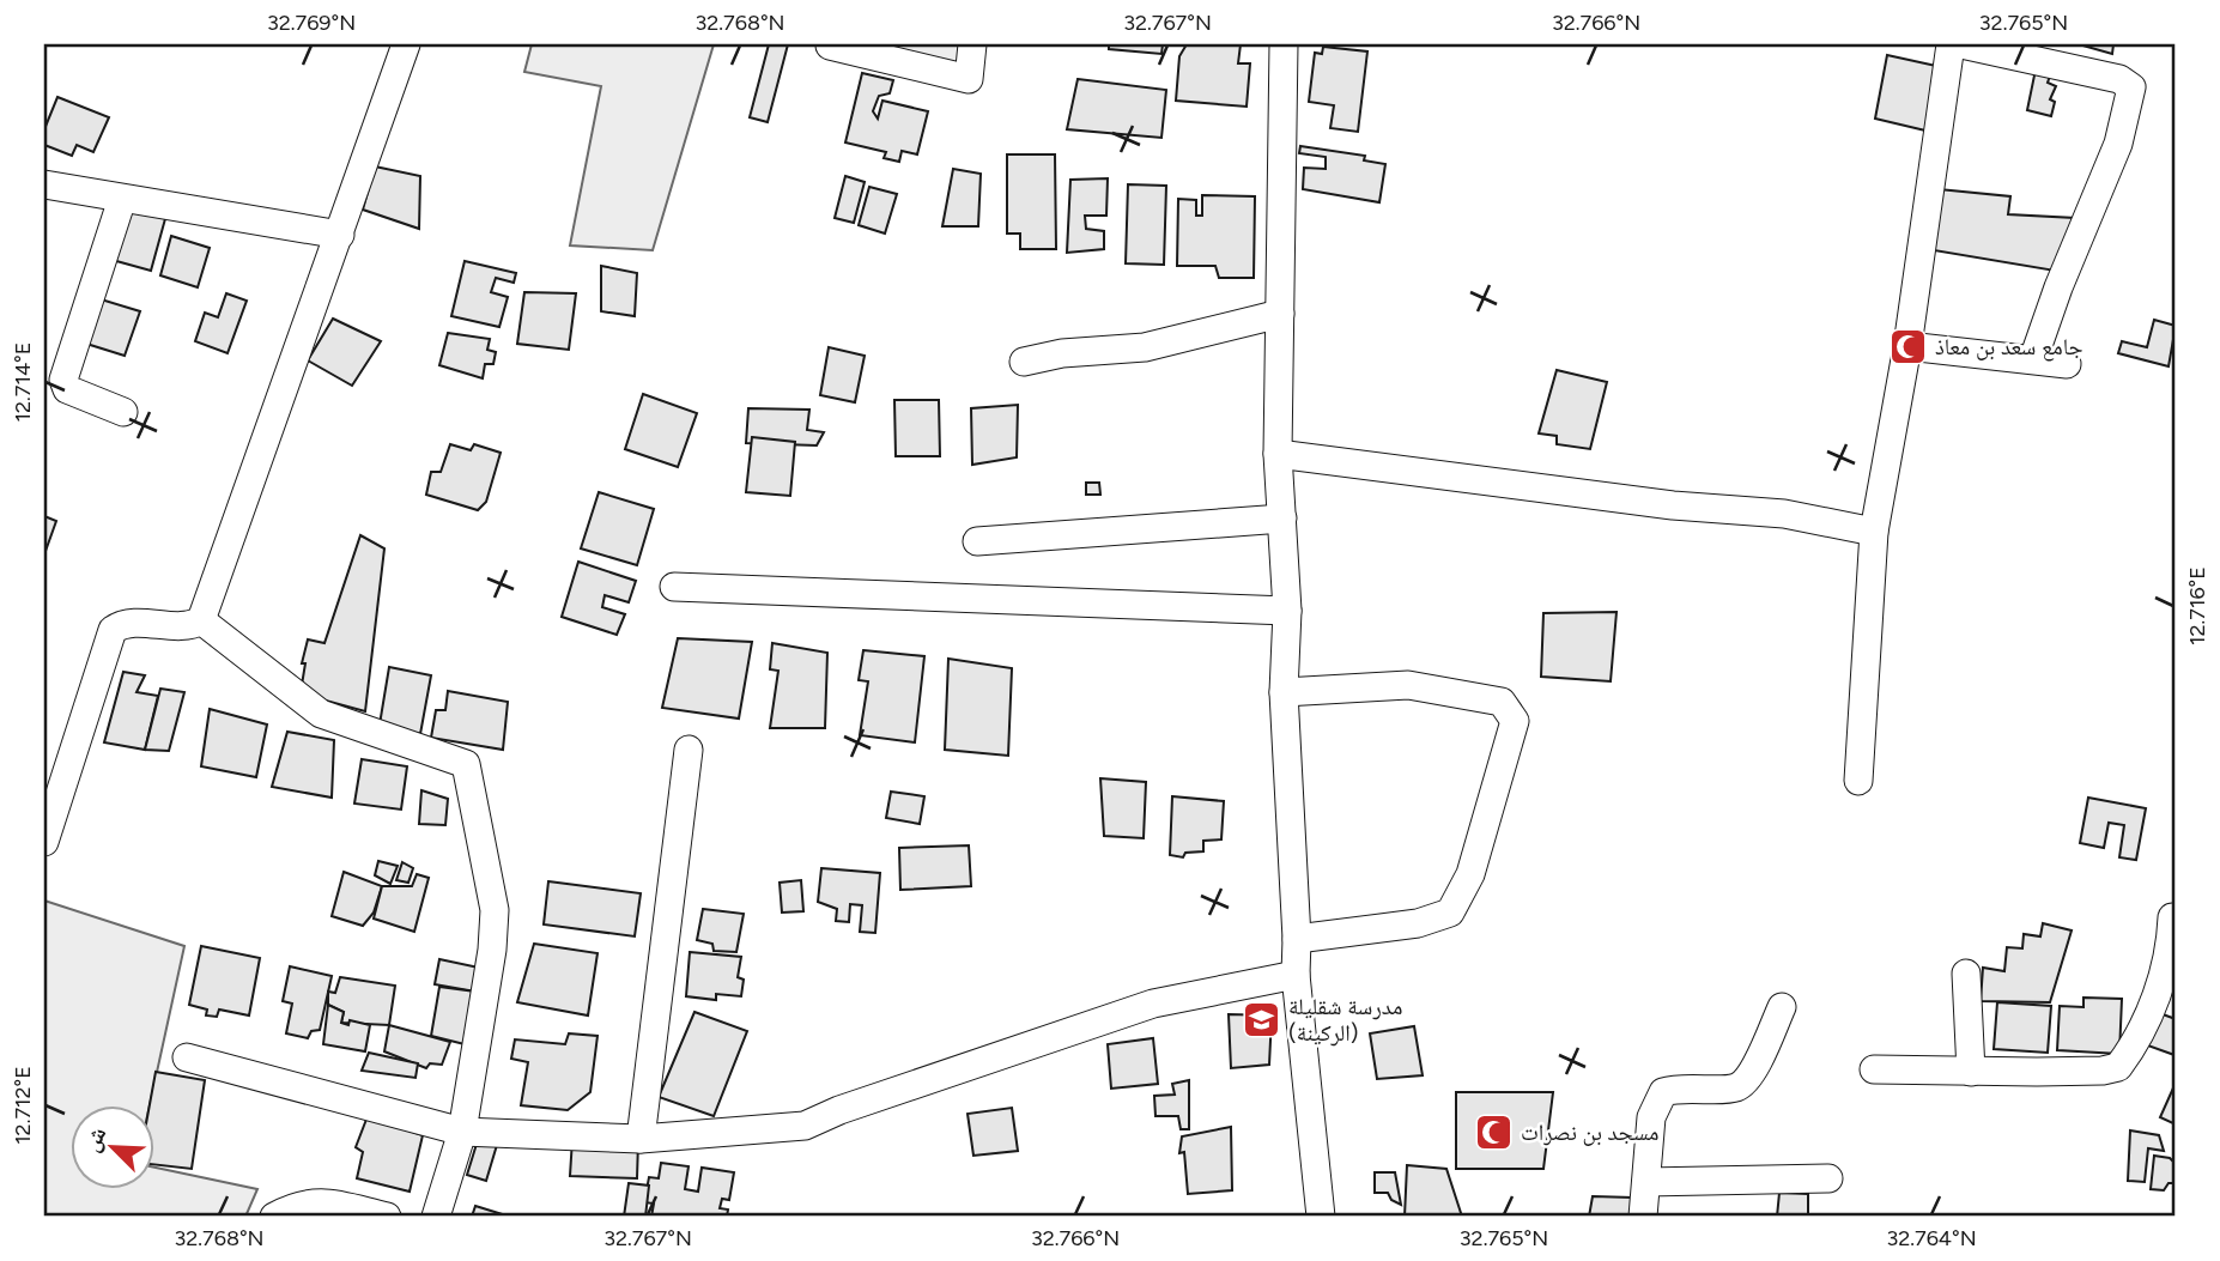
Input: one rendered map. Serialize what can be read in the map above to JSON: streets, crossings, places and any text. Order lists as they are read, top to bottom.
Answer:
{
  "places": {
    "mosque": ["جامع سعد بن معاذ", "مسجد بن نصرات"],
    "school or university": ["مدرسة شقليلة (الركينة)"]
  },
  "north": "top left",
  "coordinates": [
    "32.769°N",
    "32.768°N",
    "32.767°N",
    "32.766°N",
    "32.765°N",
    "12.714°E",
    "12.716°E",
    "12.712°E",
    "32.764°N"
  ]
}
